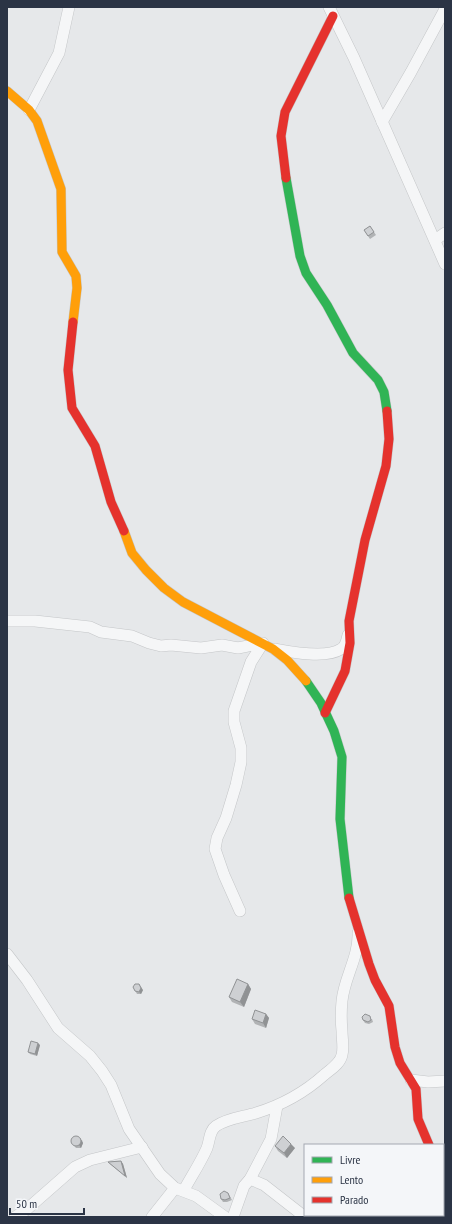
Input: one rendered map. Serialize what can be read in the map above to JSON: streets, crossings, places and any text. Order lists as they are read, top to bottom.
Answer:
{
  "legend": ["Livre", "Lento", "Parado"],
  "scale_bar": "50 m"
}
